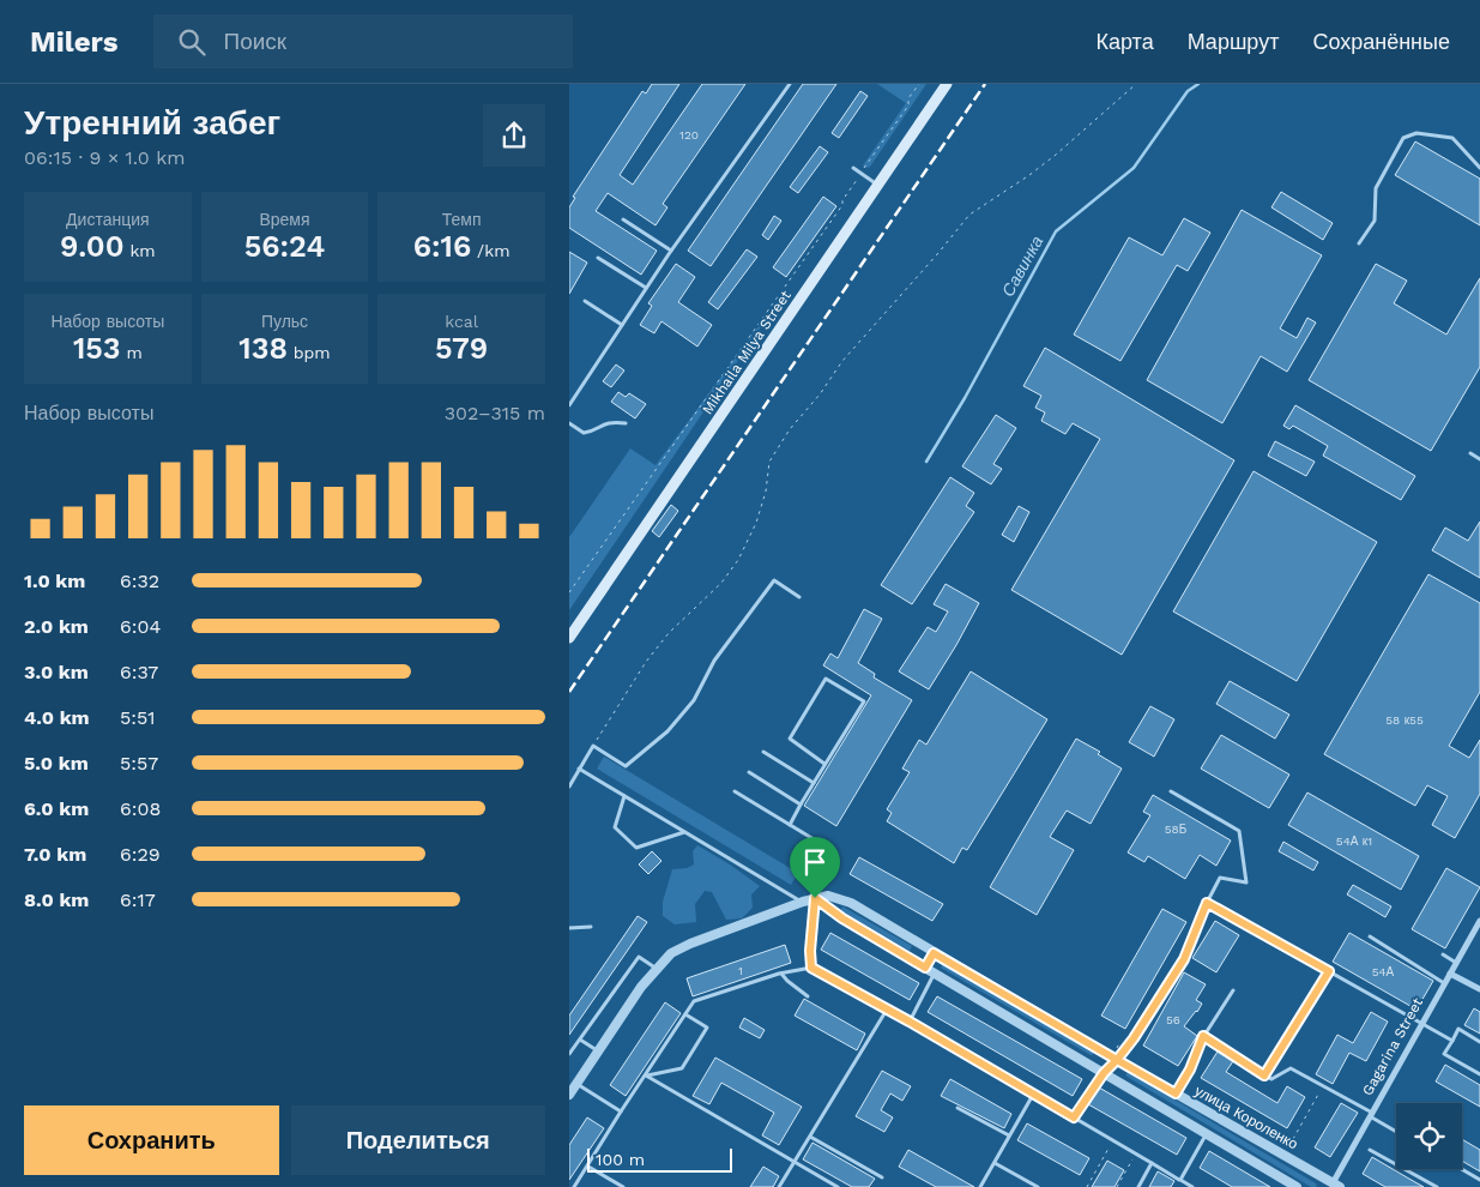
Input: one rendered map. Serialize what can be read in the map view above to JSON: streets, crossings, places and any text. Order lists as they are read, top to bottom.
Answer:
{
  "streets": {
    "main road": ["Mikhaila Milya Street"],
    "street": ["Gagarina Street", "улица Короленко"]
  },
  "crossings": [
    ["Gagarina Street", "улица Короленко"]
  ],
  "water": ["Савинка"],
  "house_numbers": [
    "120",
    "58 к55",
    "58Б",
    "54А к1",
    "1",
    "54А",
    "56"
  ],
  "scale_bar": "100 m",
  "page": {
    "header": "Milers",
    "search": "Поиск",
    "nav": ["Карта", "Маршрут", "Сохранённые"],
    "heading": ["Утренний забег", "06:15 · 9 × 1.0 km"],
    "stats": [
      ["Дистанция", "9.00 km"],
      ["Время", "56:24"],
      ["Темп", "6:16 /km"],
      ["Набор высоты", "153 m"],
      ["Пульс", "138 bpm"],
      ["kcal", "579"]
    ],
    "chart": ["Набор высоты", "302–315 m"],
    "list": [
      {
        "name": "1.0 km",
        "note": "6:32"
      },
      {
        "name": "2.0 km",
        "note": "6:04"
      },
      {
        "name": "3.0 km",
        "note": "6:37"
      },
      {
        "name": "4.0 km",
        "note": "5:51"
      },
      {
        "name": "5.0 km",
        "note": "5:57"
      },
      {
        "name": "6.0 km",
        "note": "6:08"
      },
      {
        "name": "7.0 km",
        "note": "6:29"
      },
      {
        "name": "8.0 km",
        "note": "6:17"
      }
    ],
    "buttons": ["Сохранить", "Поделиться"],
    "scale": "100 m"
  }
}
